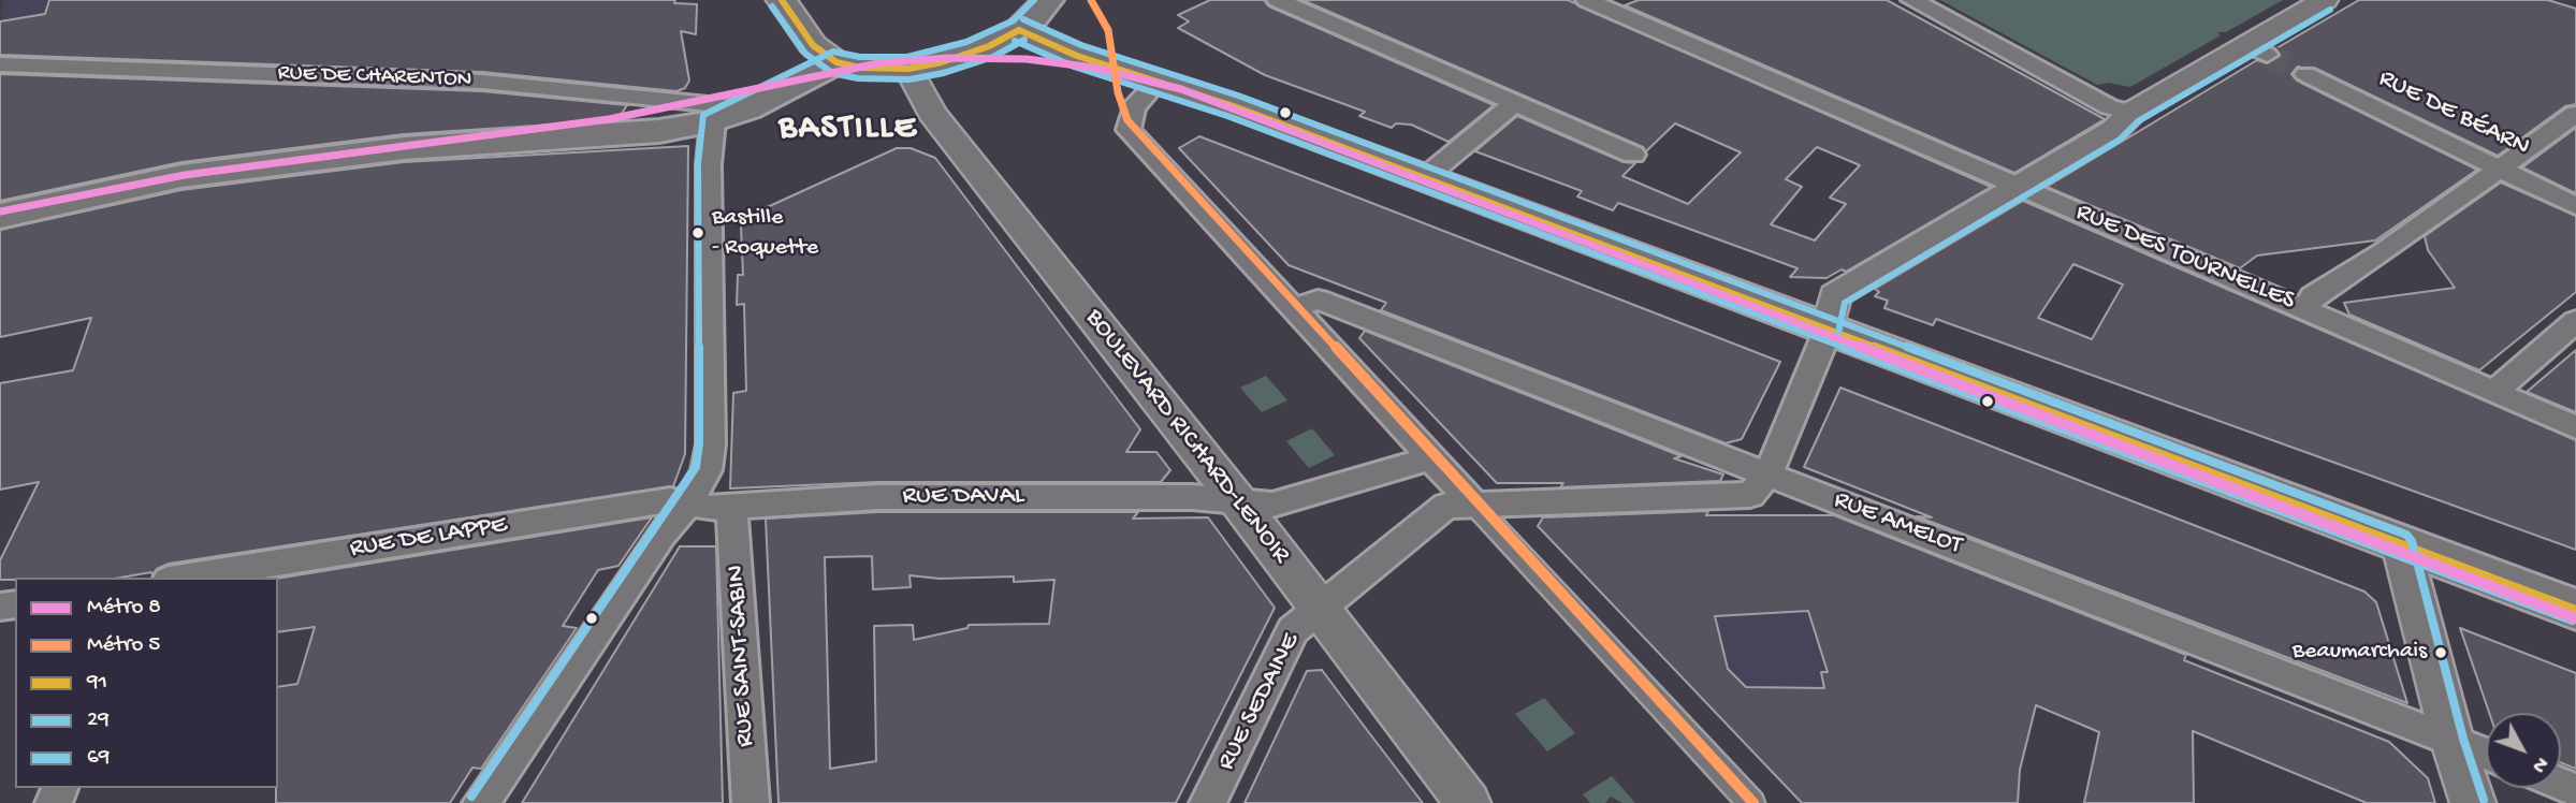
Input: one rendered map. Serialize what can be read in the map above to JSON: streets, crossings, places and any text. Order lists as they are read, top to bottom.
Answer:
{
  "streets": {
    "street": [
      "RUE DE CHARENTON",
      "RUE DE BÉARN",
      "RUE DES TOURNELLES",
      "BOULEVARD RICHARD-LENOIR",
      "RUE DAVAL",
      "RUE AMELOT",
      "RUE DE LAPPE",
      "RUE SAINT-SABIN",
      "RUE SEDAINE"
    ]
  },
  "crossings": [
    ["BOULEVARD RICHARD-LENOIR", "RUE DAVAL"],
    ["BOULEVARD RICHARD-LENOIR", "RUE SEDAINE"],
    ["RUE DAVAL", "RUE DE LAPPE"],
    ["RUE DAVAL", "RUE SAINT-SABIN"]
  ],
  "districts": ["BASTILLE"],
  "places": ["Bastille - Roquette", "Beaumarchais"],
  "lines": [
    "metro line 5",
    "transit line 91",
    "transit line 69",
    "transit line 29",
    "metro line 8"
  ],
  "legend": [
    "Métro 8",
    "Métro 5",
    "91",
    "29",
    "69"
  ],
  "north": "bottom right"
}
